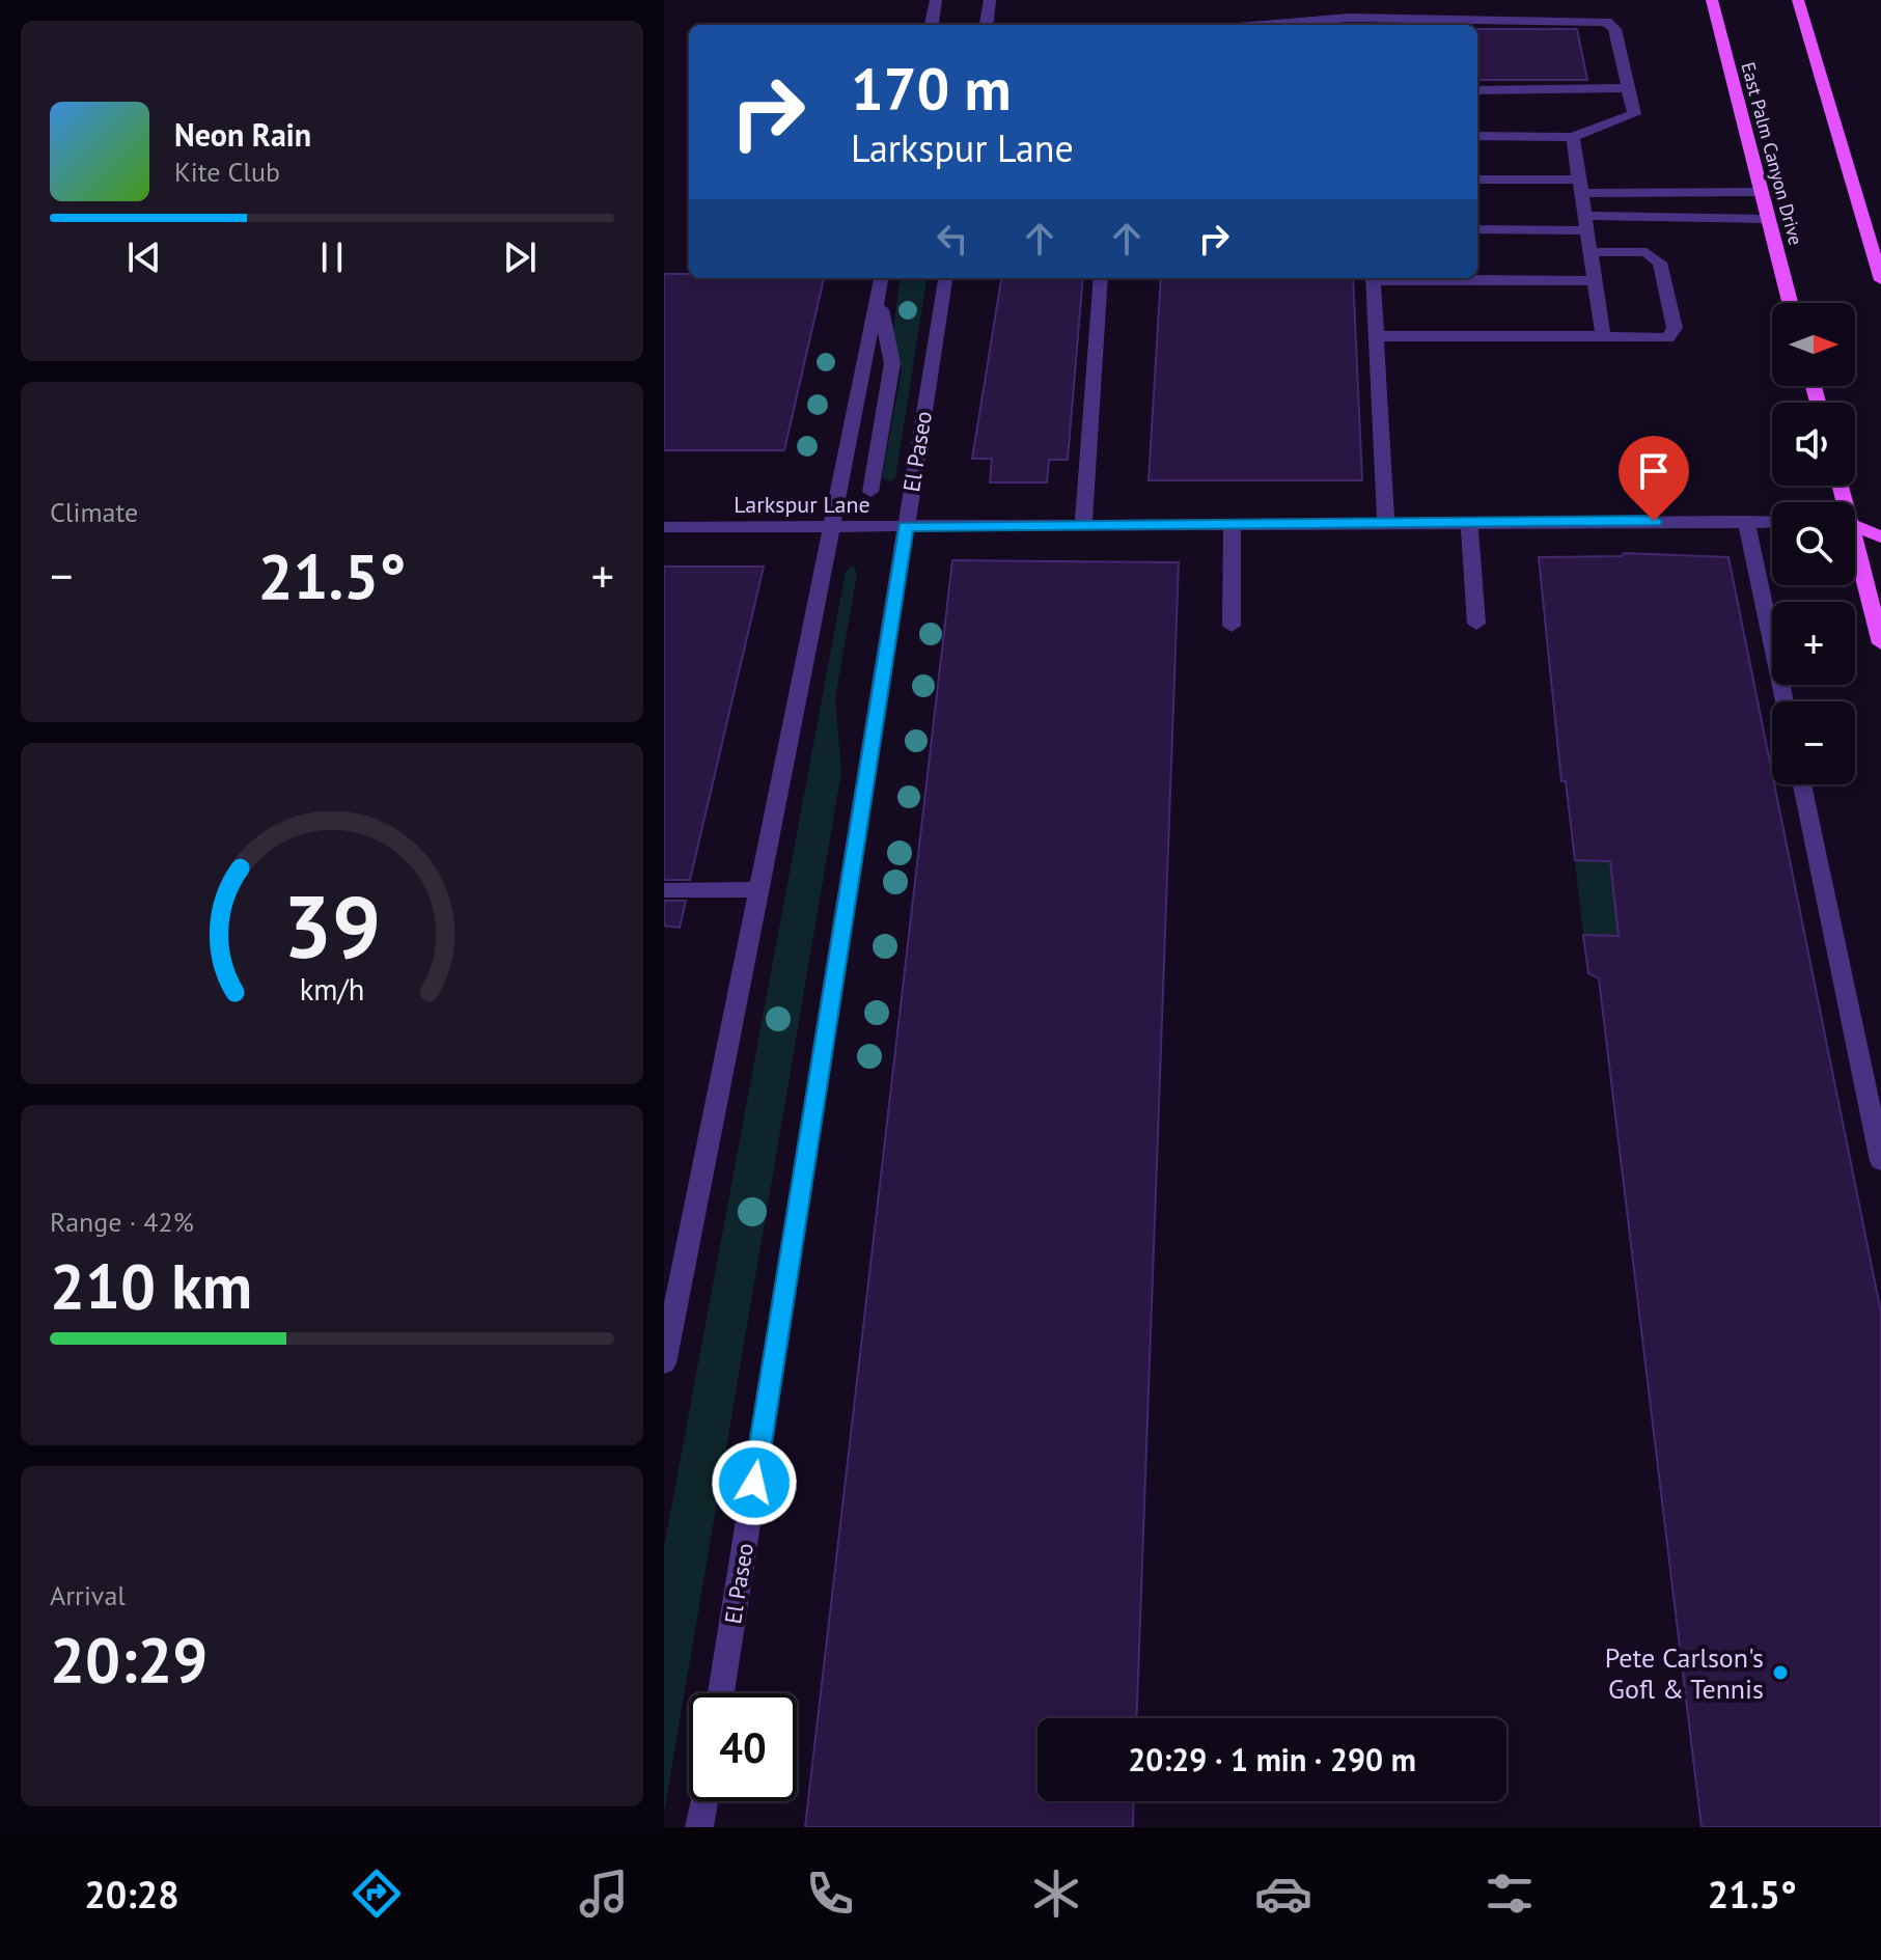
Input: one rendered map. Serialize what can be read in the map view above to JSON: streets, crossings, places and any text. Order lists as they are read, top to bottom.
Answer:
{
  "streets": {
    "main road": ["East Palm Canyon Drive"],
    "street": ["El Paseo", "Larkspur Lane"]
  },
  "crossings": [
    ["El Paseo", "Larkspur Lane"]
  ],
  "places": ["Pete Carlson's Gofl & Tennis"],
  "north": "right",
  "page": {
    "turn": ["170 m", "Larkspur Lane"],
    "song": ["Neon Rain", "Kite Club"],
    "map_buttons": ["+", "−"],
    "tile": [
      "Climate",
      ["Range · 42%", "210 km"],
      ["Arrival", "20:29"]
    ],
    "heat": ["−", "21.5°", "+"],
    "limit": "40",
    "trip": "20:29 · 1 min · 290 m",
    "tabs": ["20:28", "21.5°"],
    "gauge": ["39", "km/h"]
  }
}
